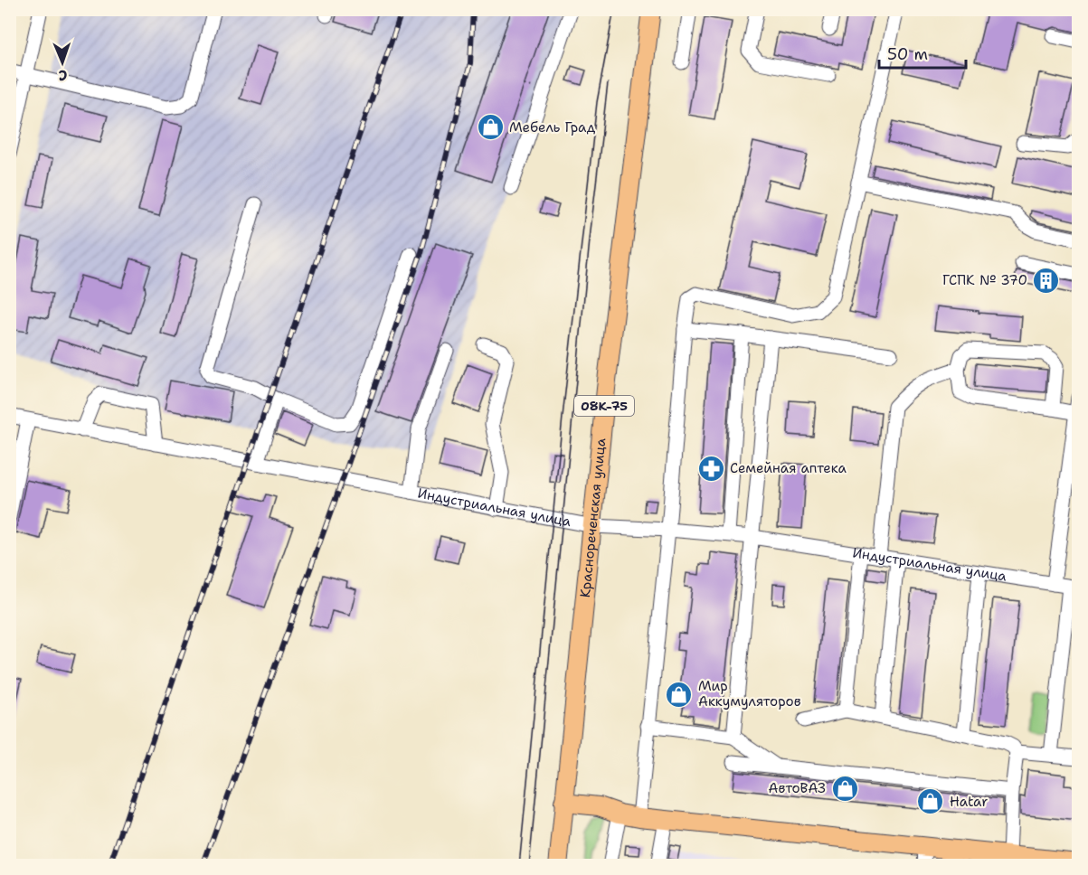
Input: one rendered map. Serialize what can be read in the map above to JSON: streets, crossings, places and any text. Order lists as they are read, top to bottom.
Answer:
{
  "streets": {
    "main road": ["08К-75", "Краснореченская улица"],
    "street": ["Индустриальная улица"]
  },
  "crossings": [
    ["Индустриальная улица", "Краснореченская улица"]
  ],
  "places": {
    "shop": [
      "Мебель Град",
      "Мир Аккумуляторов",
      "АвтоВАЗ",
      "Hatar"
    ],
    "building": ["ГСПК № 370"],
    "pharmacy": ["Семейная аптека"]
  },
  "scale_bar": "50 m",
  "north": "bottom"
}
